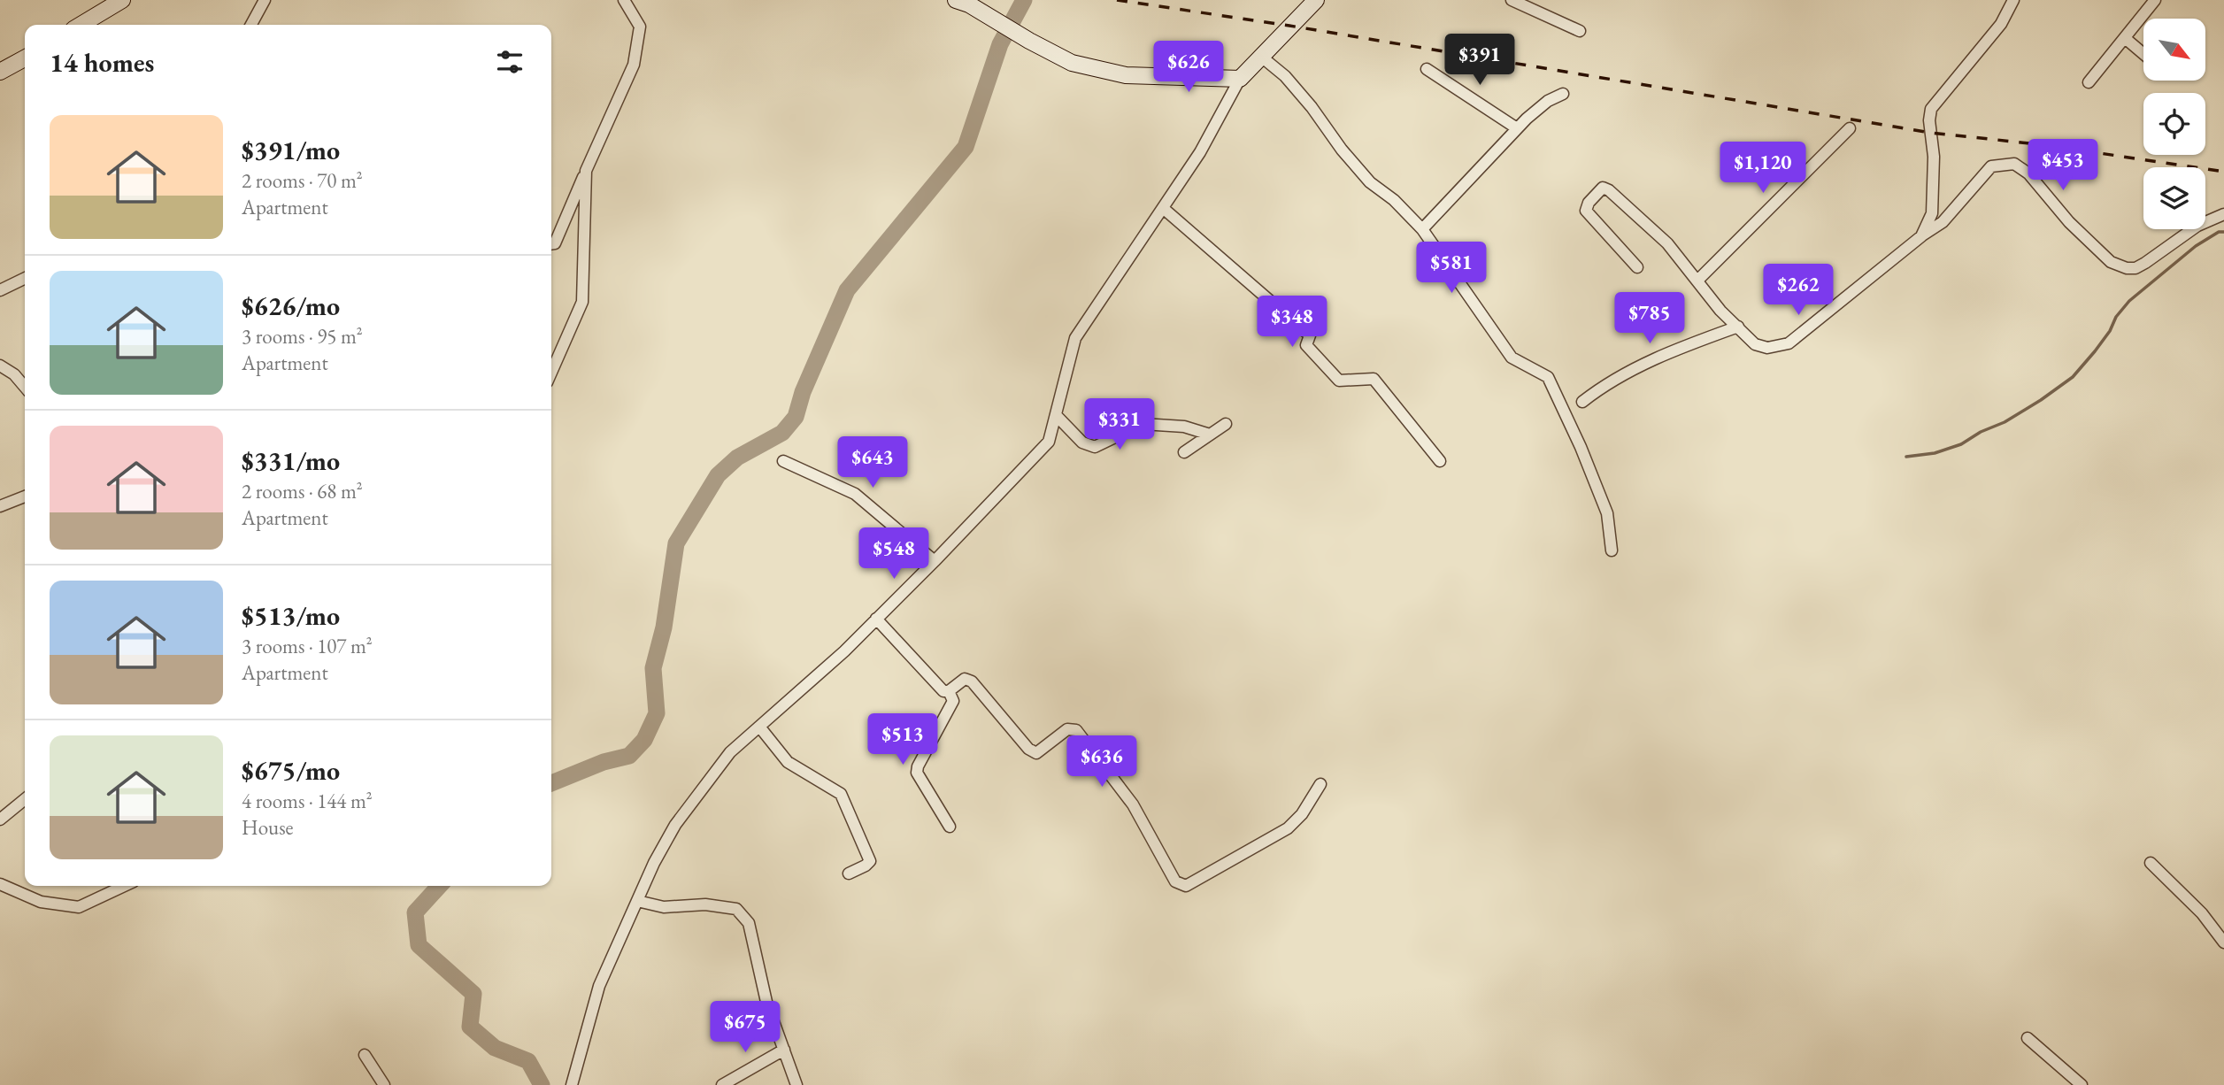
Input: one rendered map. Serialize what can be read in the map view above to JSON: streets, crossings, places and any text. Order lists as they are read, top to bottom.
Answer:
{
  "north": "bottom right",
  "page": {
    "heading": "14 homes",
    "price": [
      "$391",
      "$626",
      "$453",
      "$1,120",
      "$581",
      "$262",
      "$785",
      "$348",
      "$331",
      "$643",
      "$548",
      "$513",
      "$636",
      "$675"
    ],
    "list": [
      {
        "name": "$391/mo",
        "note": "2 rooms · 70 m² · Apartment"
      },
      {
        "name": "$626/mo",
        "note": "3 rooms · 95 m² · Apartment"
      },
      {
        "name": "$331/mo",
        "note": "2 rooms · 68 m² · Apartment"
      },
      {
        "name": "$513/mo",
        "note": "3 rooms · 107 m² · Apartment"
      },
      {
        "name": "$675/mo",
        "note": "4 rooms · 144 m² · House"
      }
    ]
  }
}
